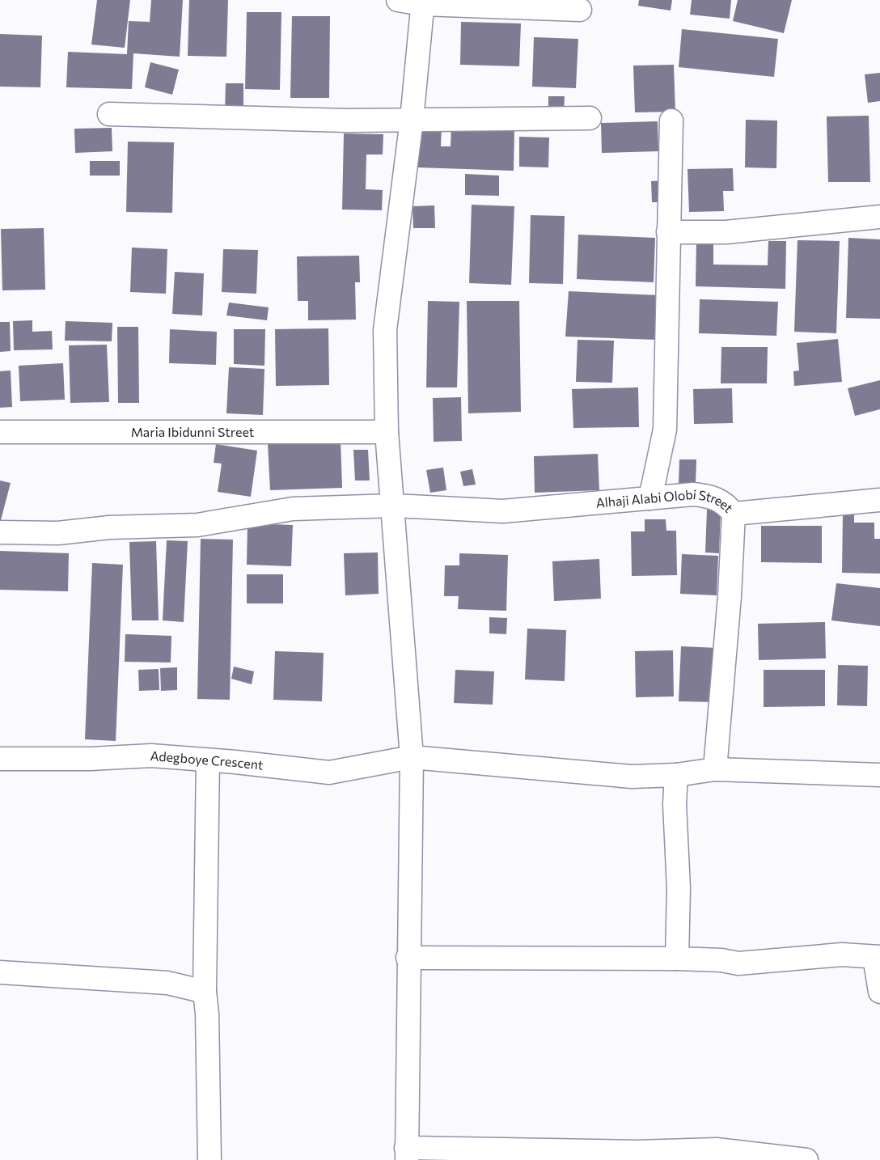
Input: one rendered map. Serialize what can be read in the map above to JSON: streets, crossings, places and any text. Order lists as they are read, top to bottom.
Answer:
{
  "streets": {
    "street": ["Maria Ibidunni Street", "Alhaji Alabi Olobi Street", "Adegboye Crescent"]
  },
  "crossings": [
    ["Alhaji Alabi Olobi Street", "Adegboye Crescent"]
  ]
}
